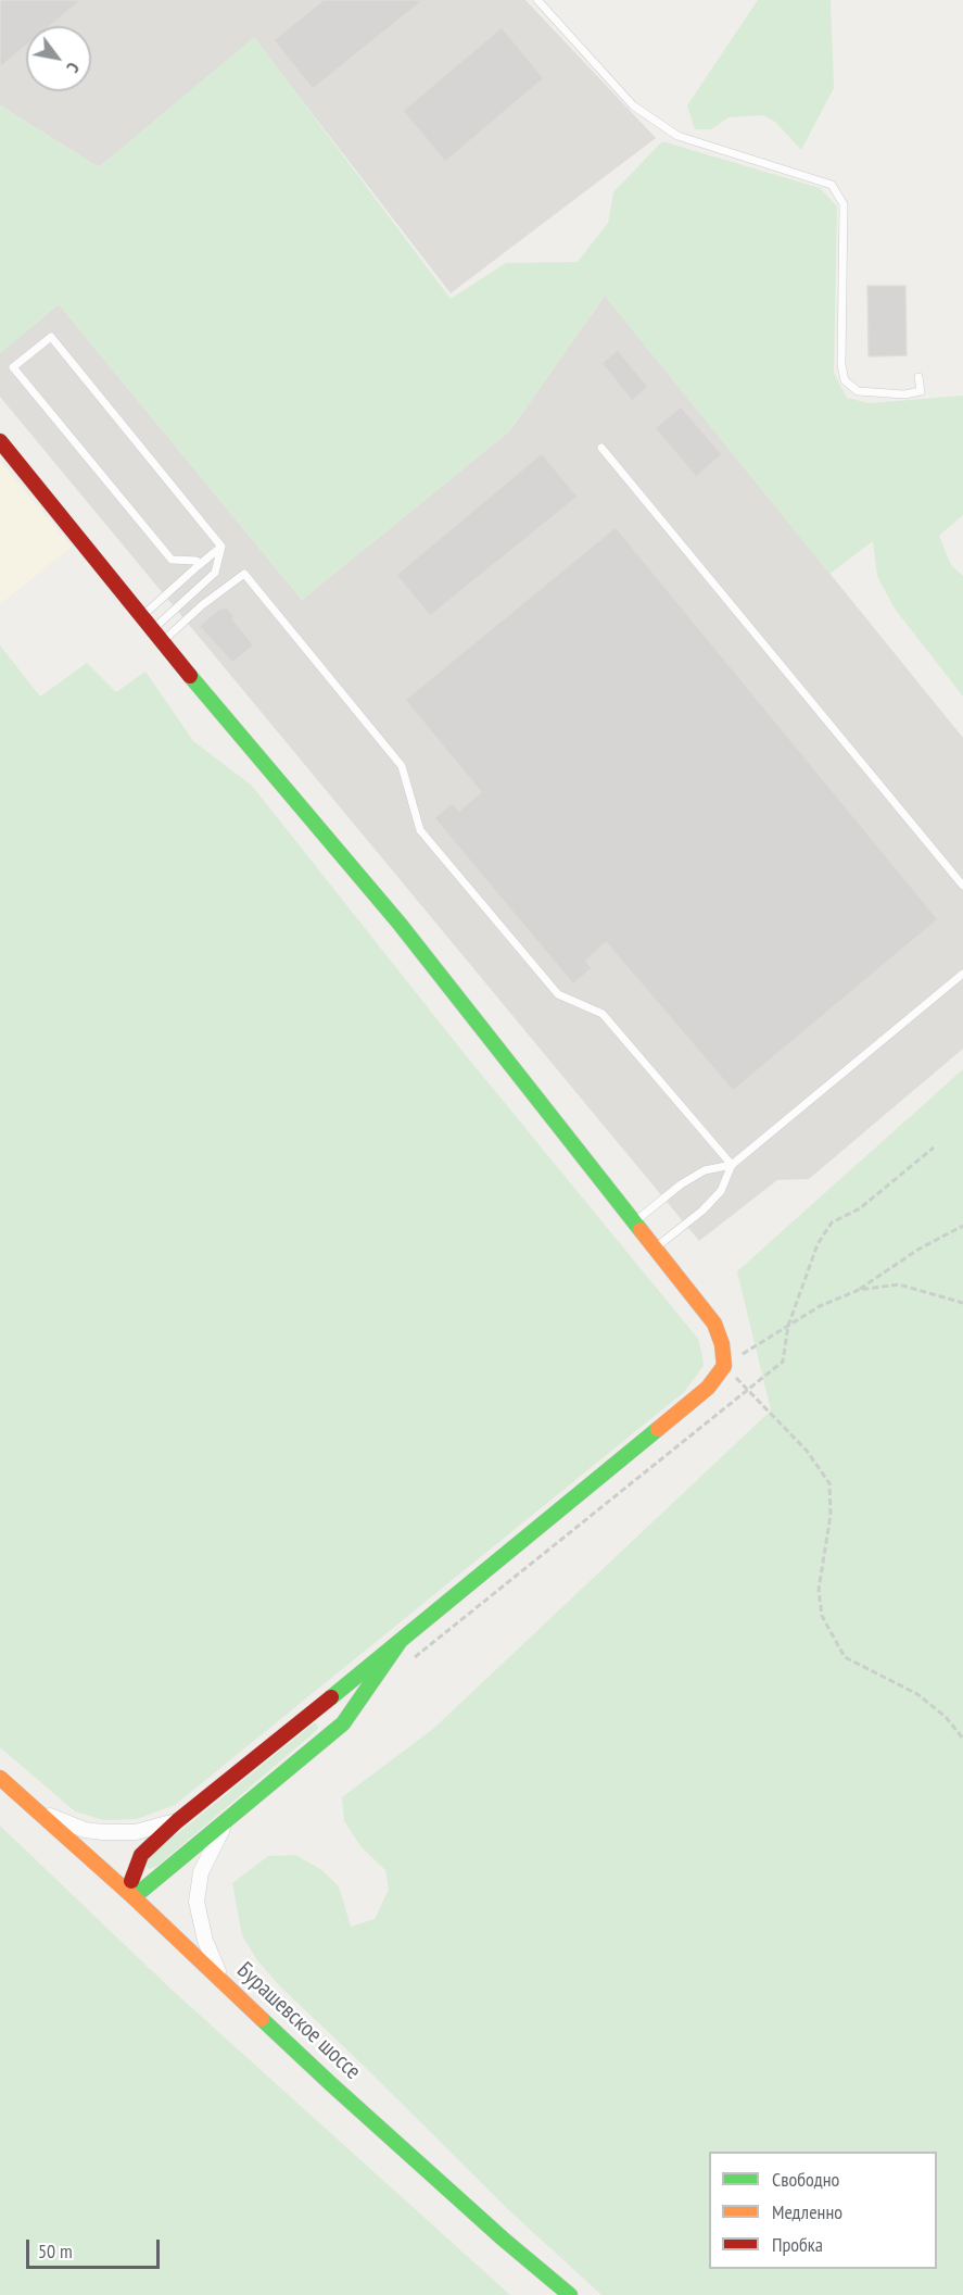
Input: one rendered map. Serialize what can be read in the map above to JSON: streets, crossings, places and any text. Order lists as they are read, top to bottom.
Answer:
{
  "streets": {
    "street": ["Бурашевское шоссе"]
  },
  "legend": ["Свободно", "Медленно", "Пробка"],
  "scale_bar": "50 m",
  "north": "bottom right"
}
